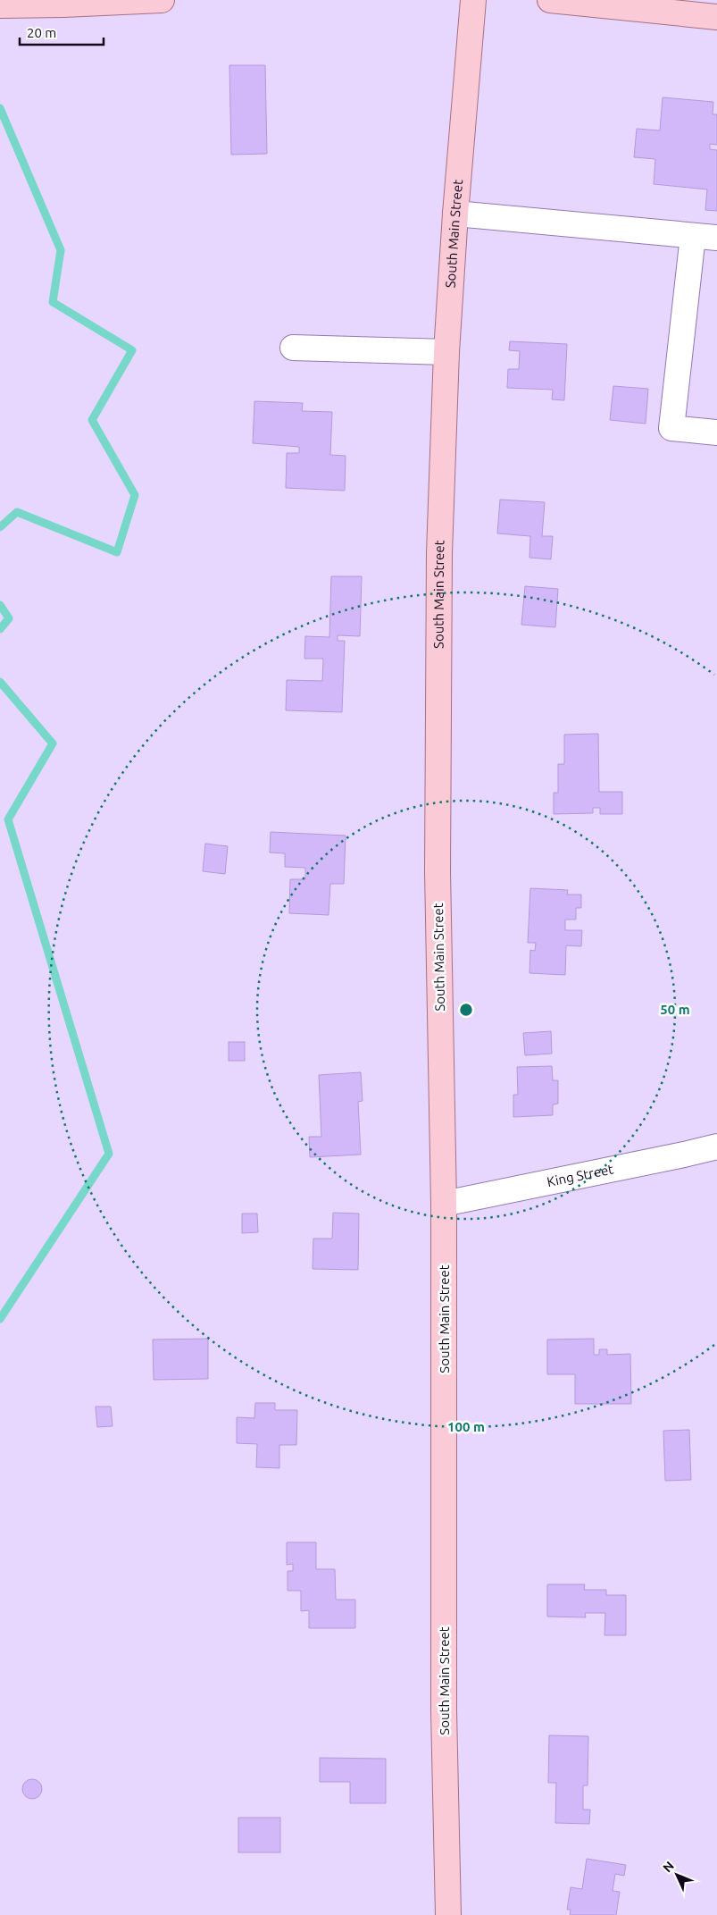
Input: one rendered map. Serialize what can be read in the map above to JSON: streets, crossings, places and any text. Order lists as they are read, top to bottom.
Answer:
{
  "streets": {
    "main road": ["South Main Street"],
    "street": ["King Street"]
  },
  "crossings": [
    ["South Main Street", "King Street"]
  ],
  "scale_bar": "20 m",
  "north": "top left",
  "rings": ["50 m", "100 m"]
}
